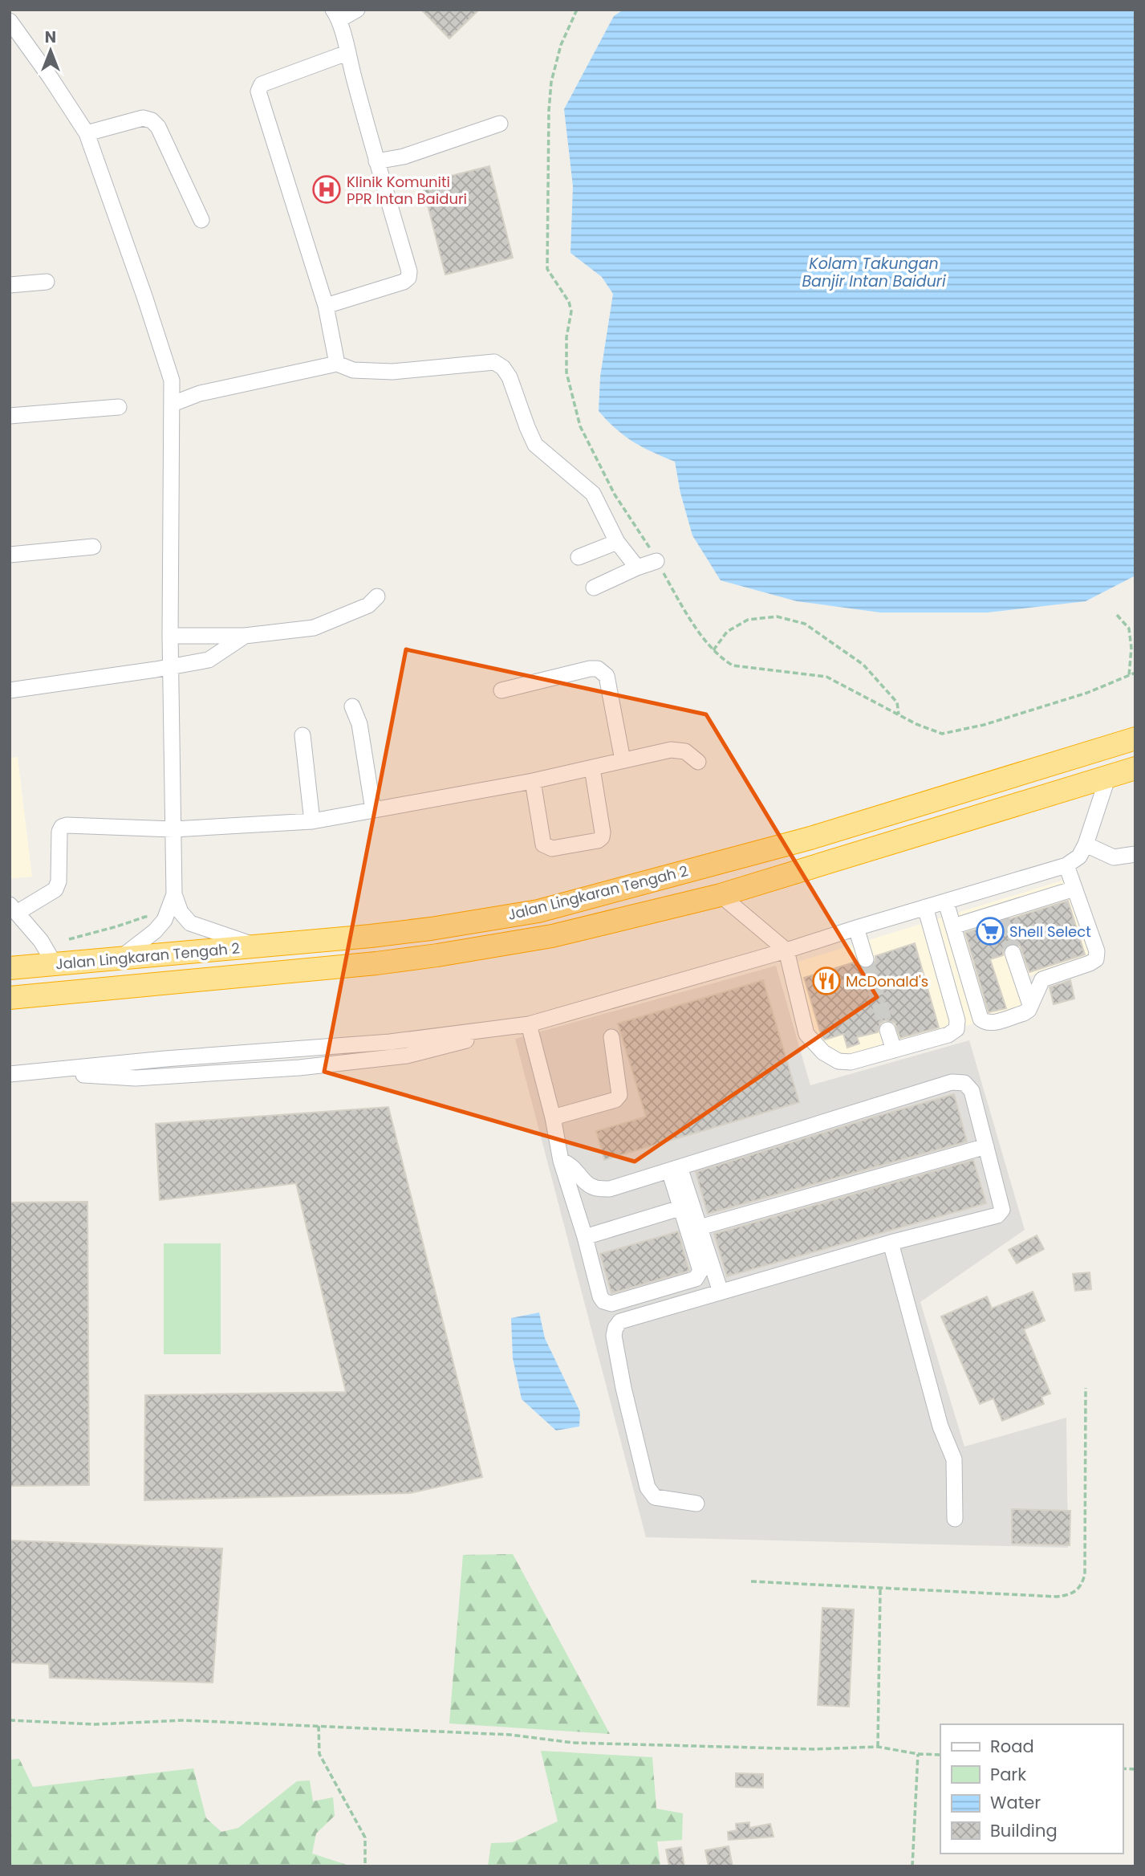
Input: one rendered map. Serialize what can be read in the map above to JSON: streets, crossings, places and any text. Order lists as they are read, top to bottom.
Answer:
{
  "streets": {
    "highway": ["Jalan Lingkaran Tengah 2"]
  },
  "water": ["Kolam Takungan Banjir Intan Baiduri"],
  "places": {
    "hospital": ["Klinik Komuniti PPR Intan Baiduri"],
    "supermarket": ["Shell Select"],
    "restaurant": ["McDonald's"]
  },
  "legend": [
    "Road",
    "Park",
    "Water",
    "Building"
  ],
  "north": "top"
}
